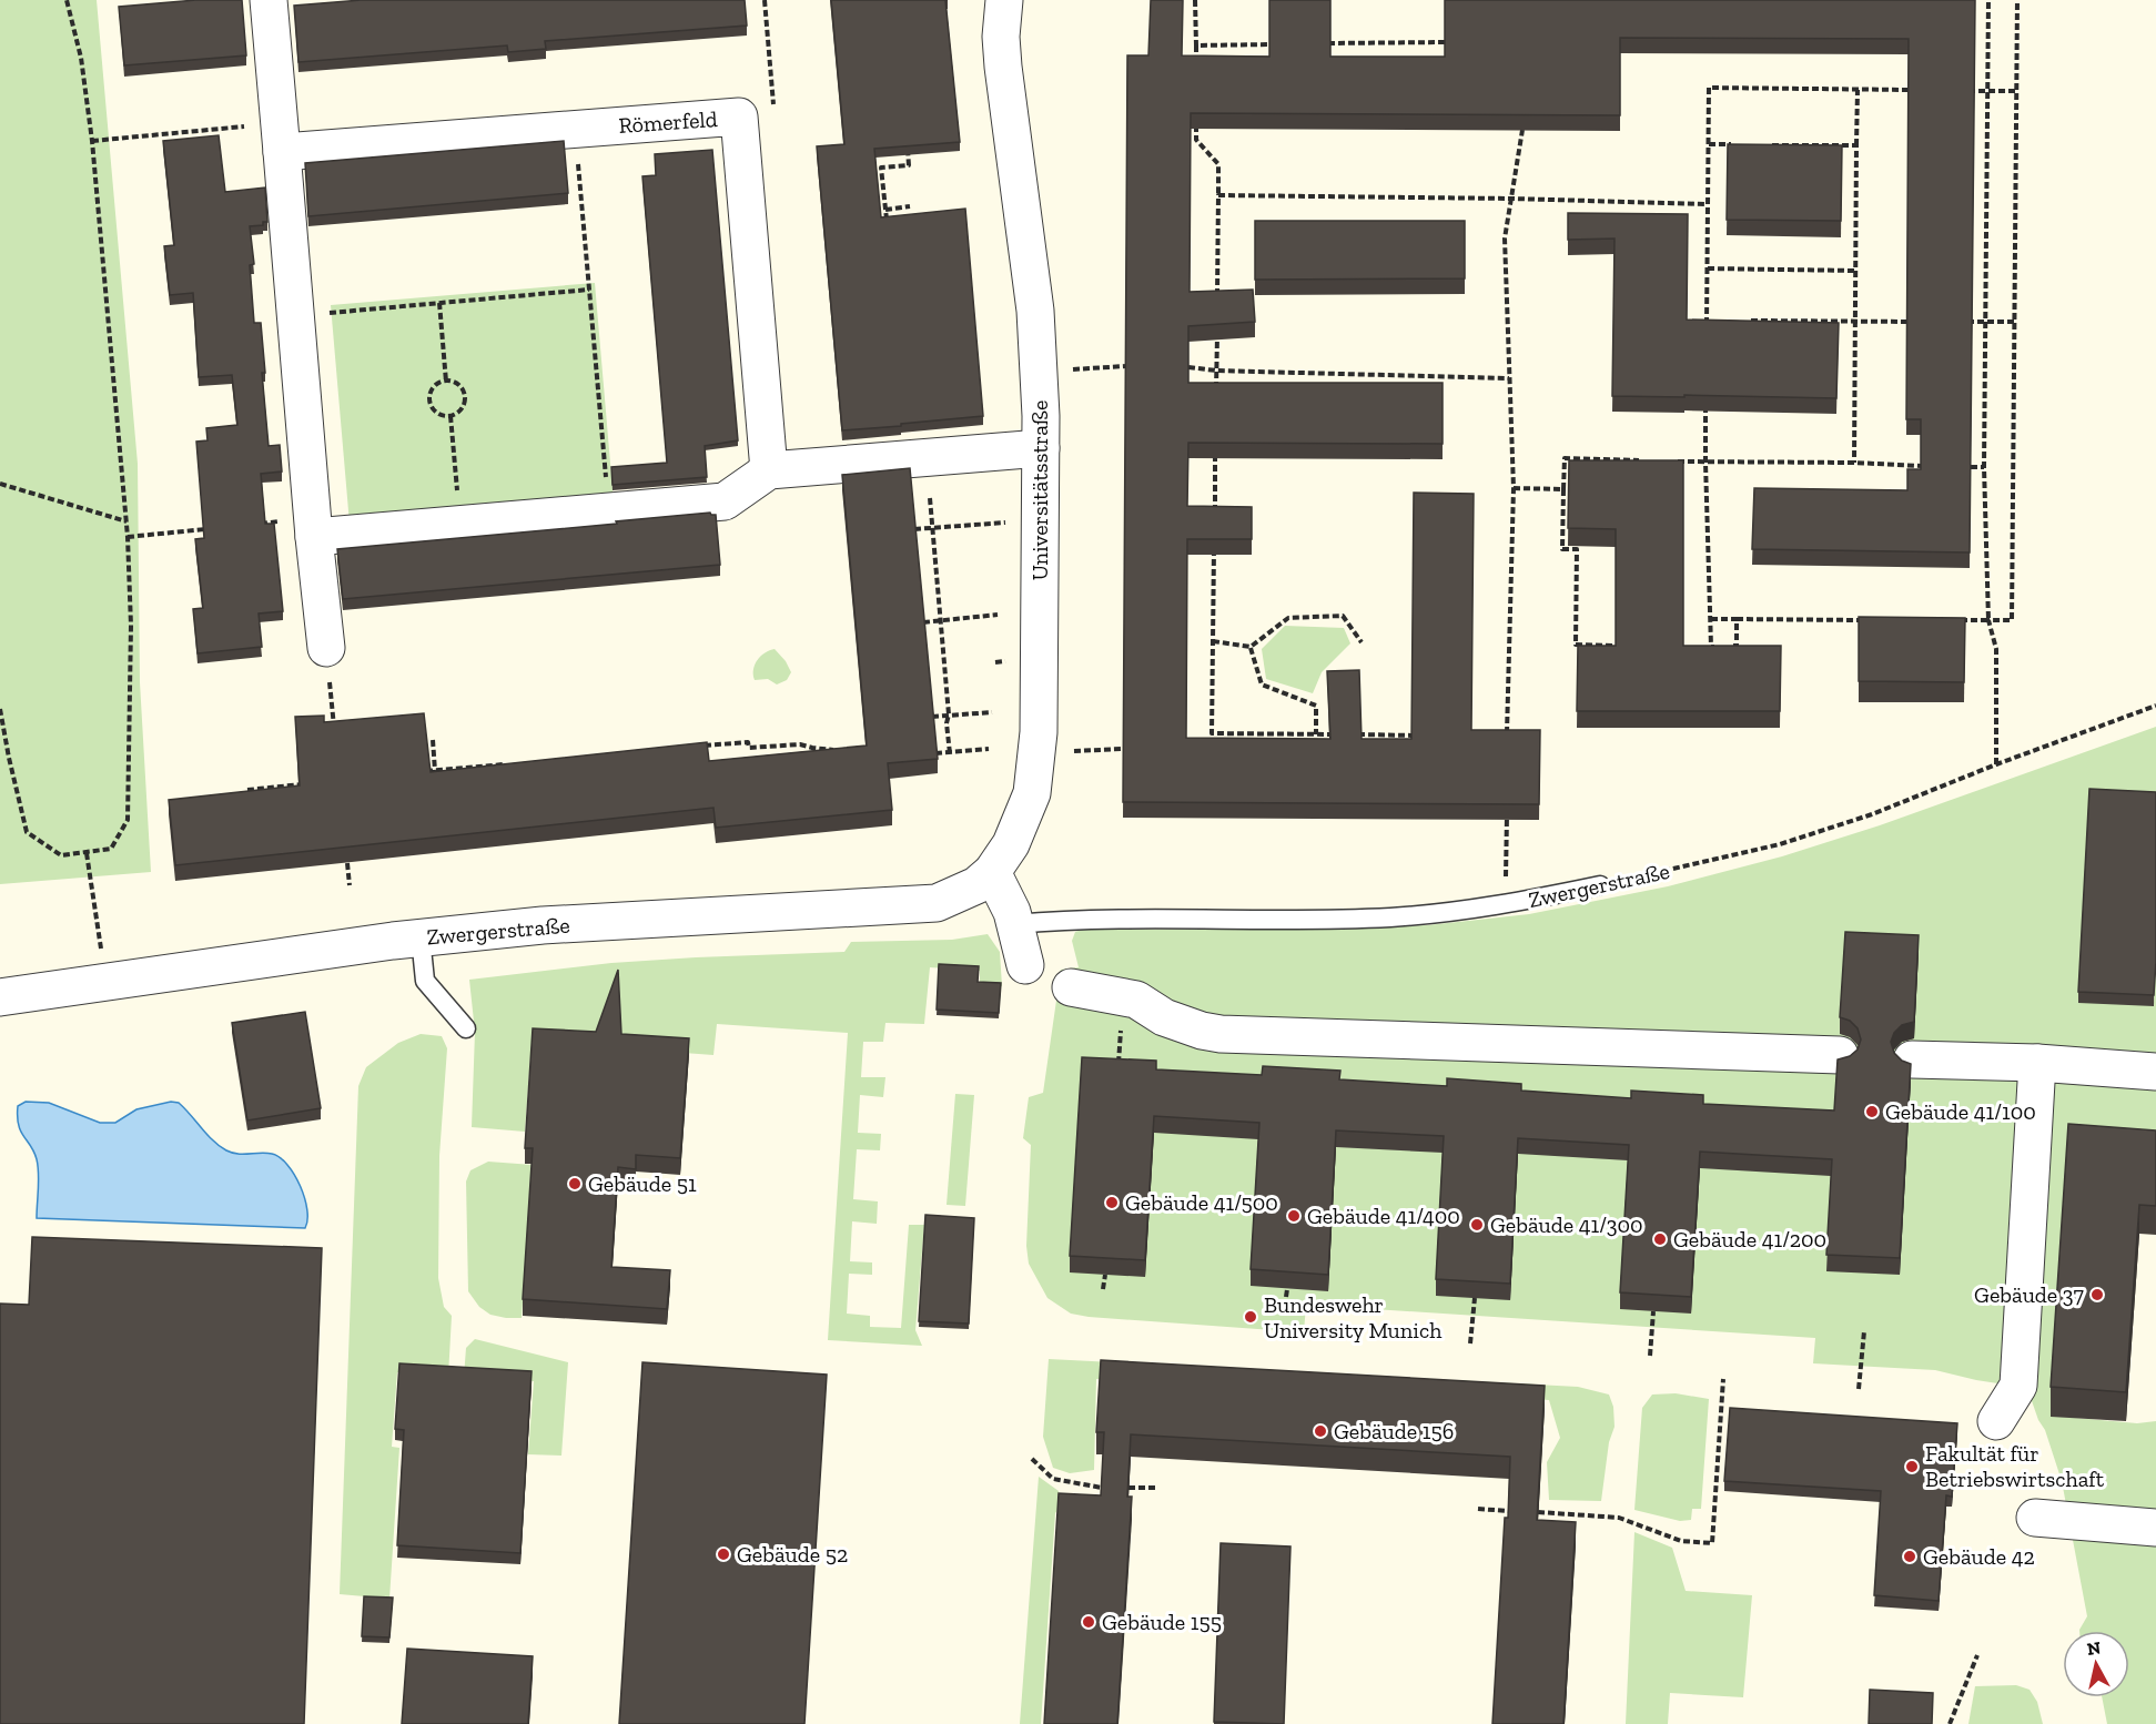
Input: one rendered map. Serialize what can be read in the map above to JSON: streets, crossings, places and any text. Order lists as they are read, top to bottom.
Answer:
{
  "streets": {
    "street": ["Römerfeld", "Universitätsstraße", "Zwergerstraße"]
  },
  "crossings": [
    ["Universitätsstraße", "Zwergerstraße"]
  ],
  "places": [
    "Gebäude 41/100",
    "Gebäude 51",
    "Gebäude 41/500",
    "Gebäude 41/400",
    "Gebäude 41/300",
    "Gebäude 41/200",
    "Gebäude 37",
    "Bundeswehr University Munich",
    "Gebäude 156",
    "Fakultät für Betriebswirtschaft",
    "Gebäude 52",
    "Gebäude 42",
    "Gebäude 155"
  ],
  "north": "top"
}
